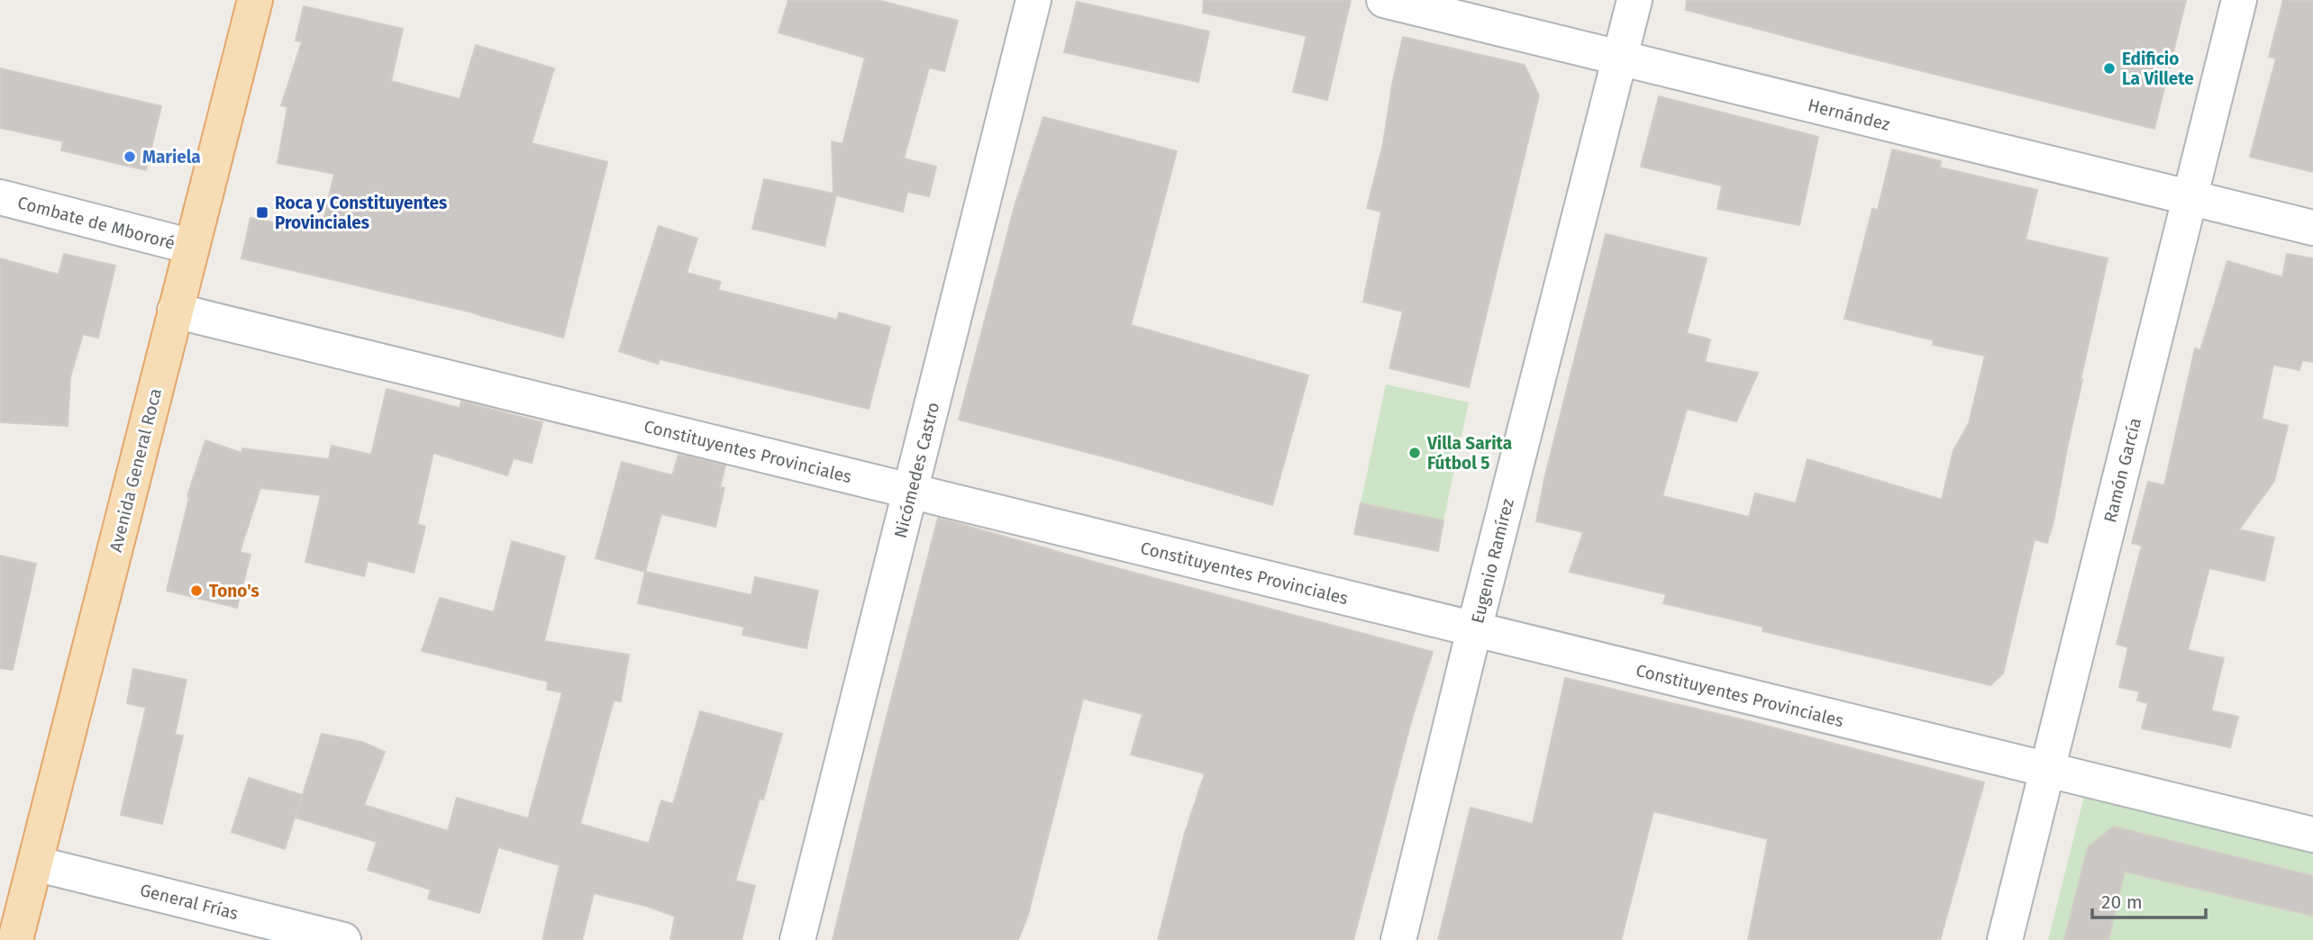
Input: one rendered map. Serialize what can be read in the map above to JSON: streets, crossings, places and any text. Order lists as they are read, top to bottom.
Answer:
{
  "streets": {
    "main road": ["Avenida General Roca"],
    "street": [
      "Hernández",
      "Combate de Mbororé",
      "Constituyentes Provinciales",
      "Nicómedes Castro",
      "Ramón García",
      "Eugenio Ramírez",
      "General Frías"
    ]
  },
  "crossings": [
    ["Hernández", "Ramón García"],
    ["Hernández", "Eugenio Ramírez"],
    ["Combate de Mbororé", "Avenida General Roca"],
    ["Constituyentes Provinciales", "Avenida General Roca"],
    ["Constituyentes Provinciales", "Nicómedes Castro"],
    ["Constituyentes Provinciales", "Ramón García"],
    ["Constituyentes Provinciales", "Eugenio Ramírez"],
    ["Avenida General Roca", "General Frías"]
  ],
  "places": {
    "other": [
      "Edificio La Villete",
      "Mariela",
      "Villa Sarita Fútbol 5",
      "Tono's"
    ],
    "transit": ["Roca y Constituyentes Provinciales"]
  },
  "scale_bar": "20 m"
}
